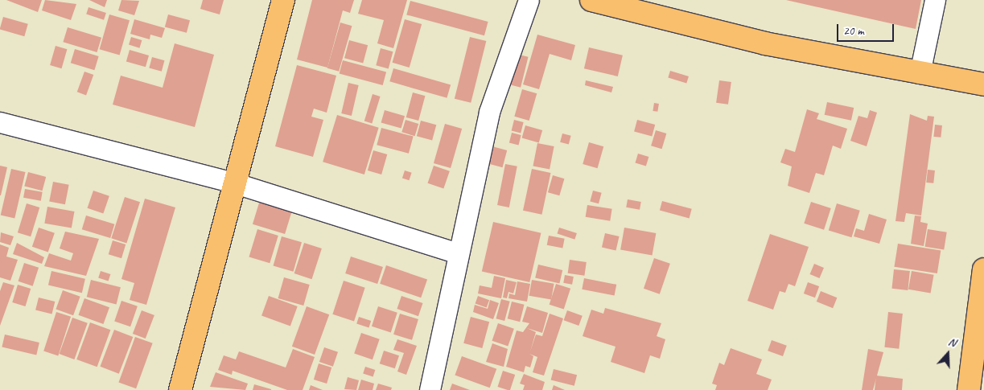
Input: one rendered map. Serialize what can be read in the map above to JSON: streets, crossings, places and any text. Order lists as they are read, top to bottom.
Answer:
{
  "scale_bar": "20 m",
  "north": "top"
}
